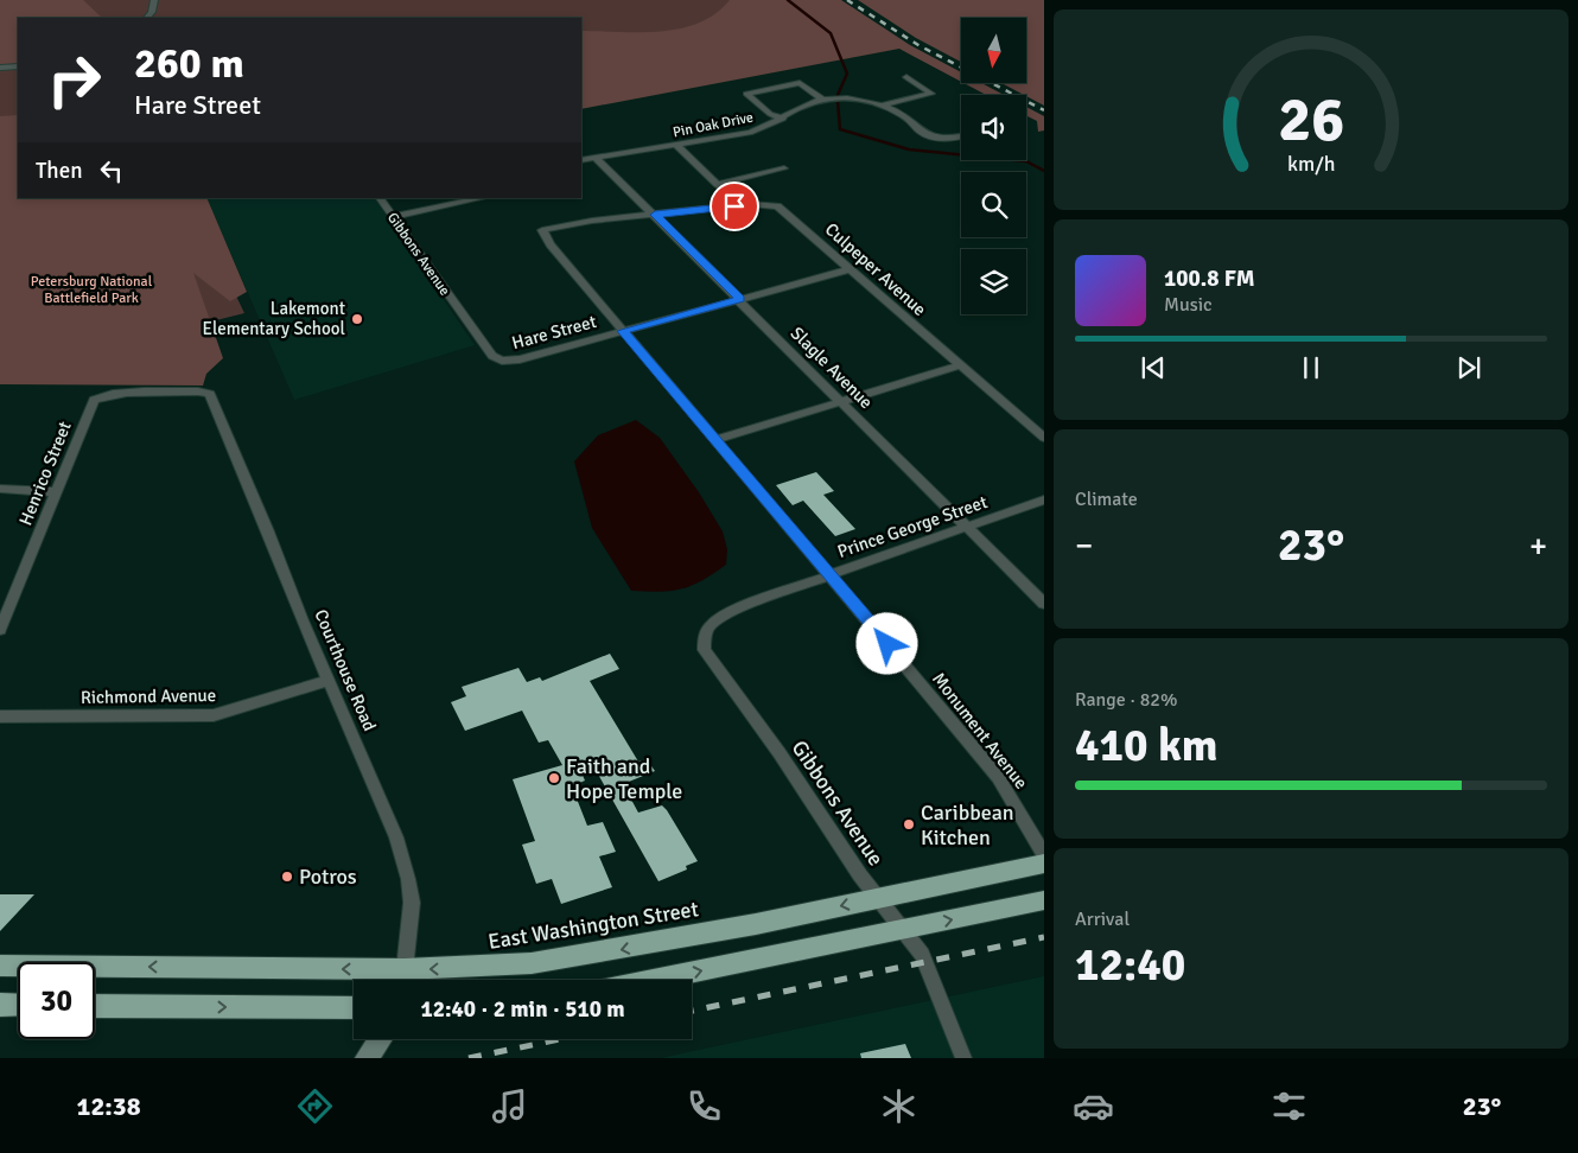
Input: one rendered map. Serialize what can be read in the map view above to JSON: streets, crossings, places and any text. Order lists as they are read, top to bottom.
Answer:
{
  "streets": {
    "highway": ["East Washington Street"],
    "street": [
      "Pin Oak Drive",
      "Gibbons Avenue",
      "Culpeper Avenue",
      "Hare Street",
      "Slagle Avenue",
      "Henrico Street",
      "Prince George Street",
      "Courthouse Road",
      "Richmond Avenue",
      "Monument Avenue"
    ]
  },
  "crossings": [
    ["Pin Oak Drive", "Slagle Avenue"],
    ["Gibbons Avenue", "Hare Street"],
    ["Gibbons Avenue", "Prince George Street"],
    ["Gibbons Avenue", "East Washington Street"],
    ["Culpeper Avenue", "Hare Street"],
    ["Culpeper Avenue", "Slagle Avenue"],
    ["Culpeper Avenue", "Monument Avenue"],
    ["Hare Street", "Slagle Avenue"],
    ["Hare Street", "Monument Avenue"],
    ["Slagle Avenue", "Prince George Street"],
    ["Slagle Avenue", "Monument Avenue"],
    ["Henrico Street", "Courthouse Road"],
    ["Prince George Street", "Monument Avenue"],
    ["Courthouse Road", "Richmond Avenue"],
    ["Courthouse Road", "East Washington Street"]
  ],
  "parks": ["Petersburg National Battlefield Park"],
  "places": [
    "Lakemont Elementary School",
    "Faith and Hope Temple",
    "Caribbean Kitchen",
    "Potros"
  ],
  "north": "bottom",
  "page": {
    "turn": ["260 m", "Hare Street"],
    "then": "Then",
    "song": ["100.8 FM", "Music"],
    "tile": [
      "Climate",
      ["Range · 82%", "410 km"],
      ["Arrival", "12:40"]
    ],
    "heat": ["−", "23°", "+"],
    "limit": "30",
    "trip": "12:40 · 2 min · 510 m",
    "tabs": ["12:38", "23°"],
    "gauge": ["26", "km/h"]
  }
}
